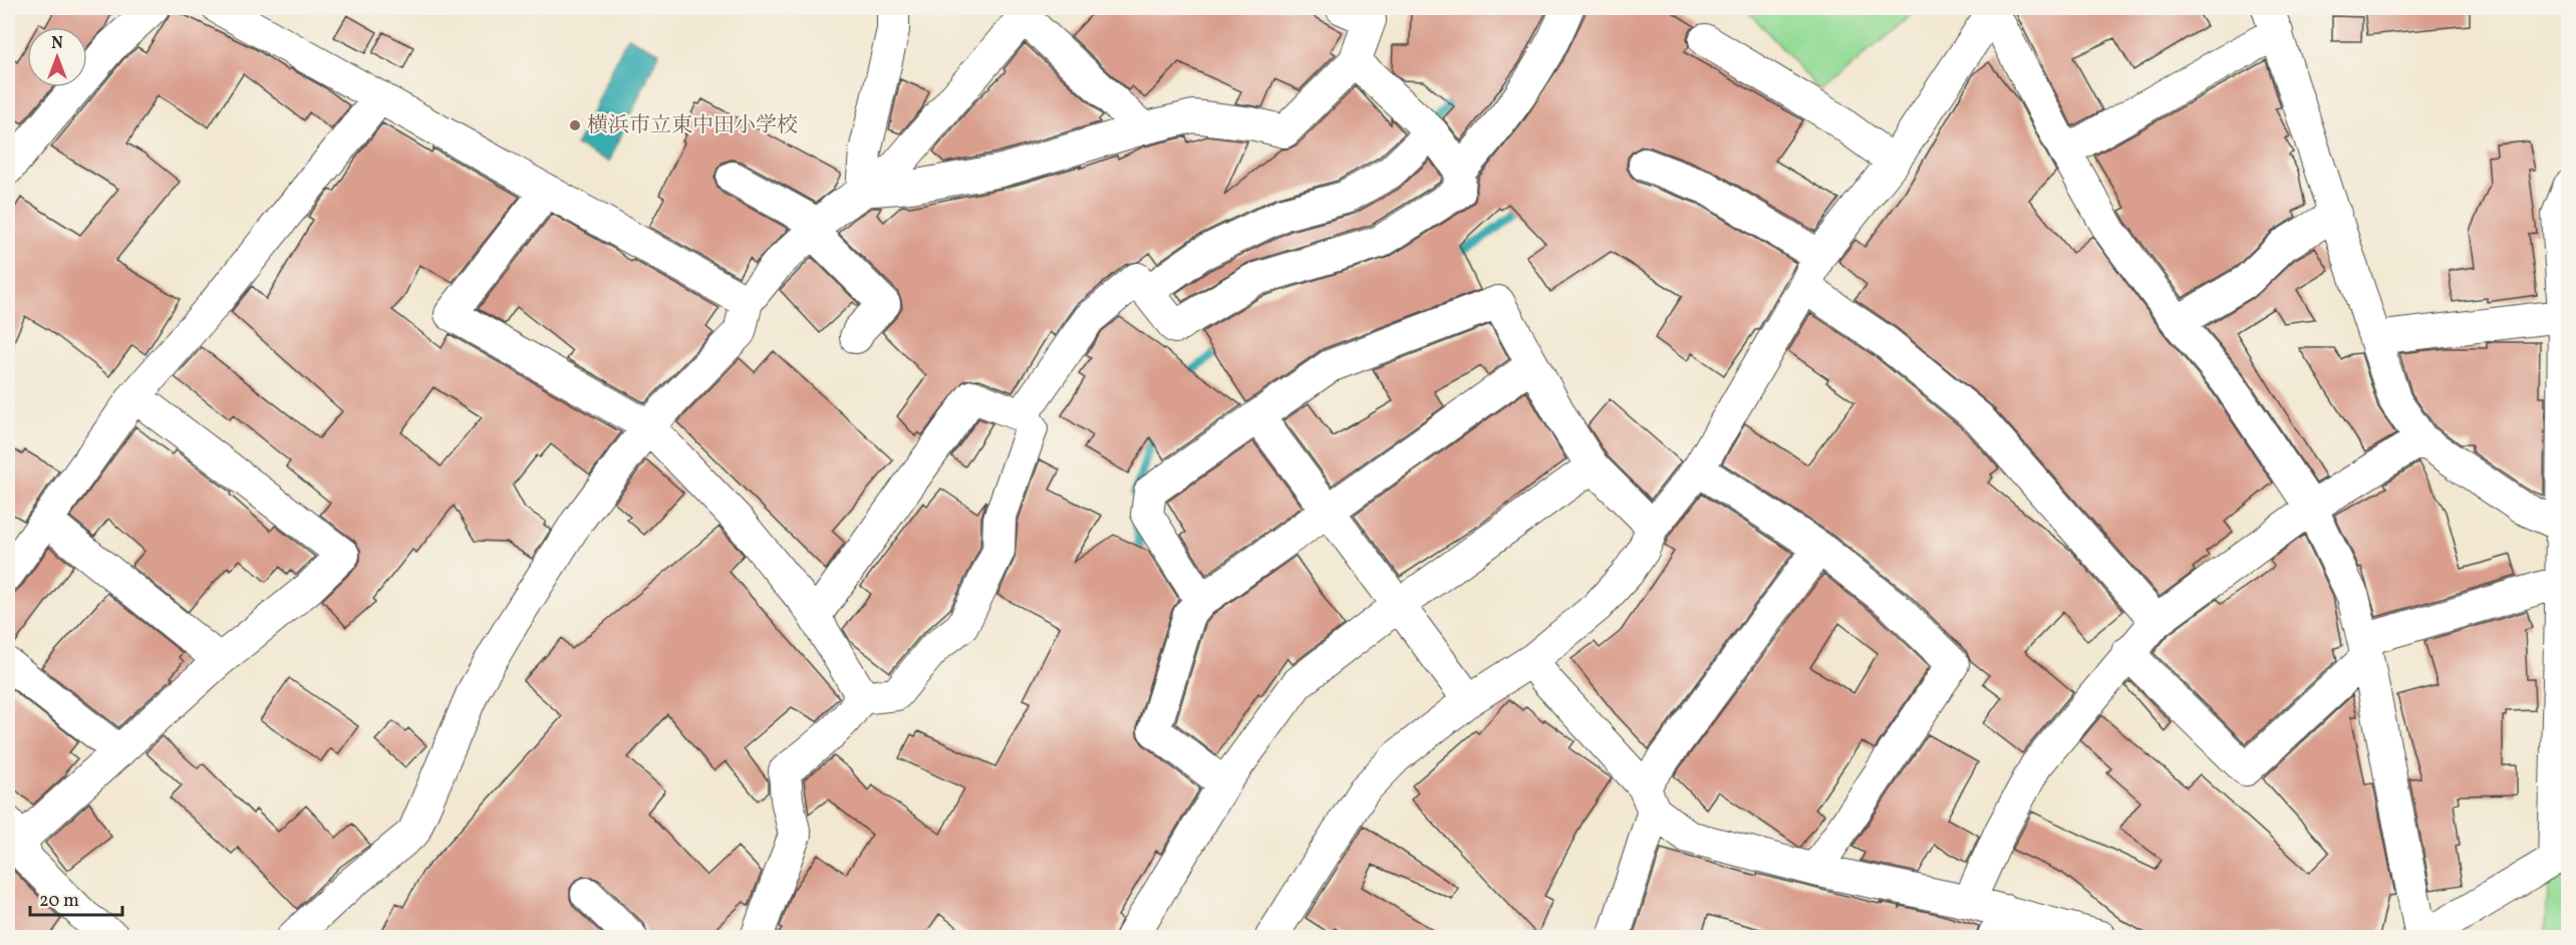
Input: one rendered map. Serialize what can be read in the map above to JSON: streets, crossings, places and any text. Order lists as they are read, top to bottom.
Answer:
{
  "places": ["横浜市立東中田小学校"],
  "scale_bar": "20 m",
  "north": "top"
}
